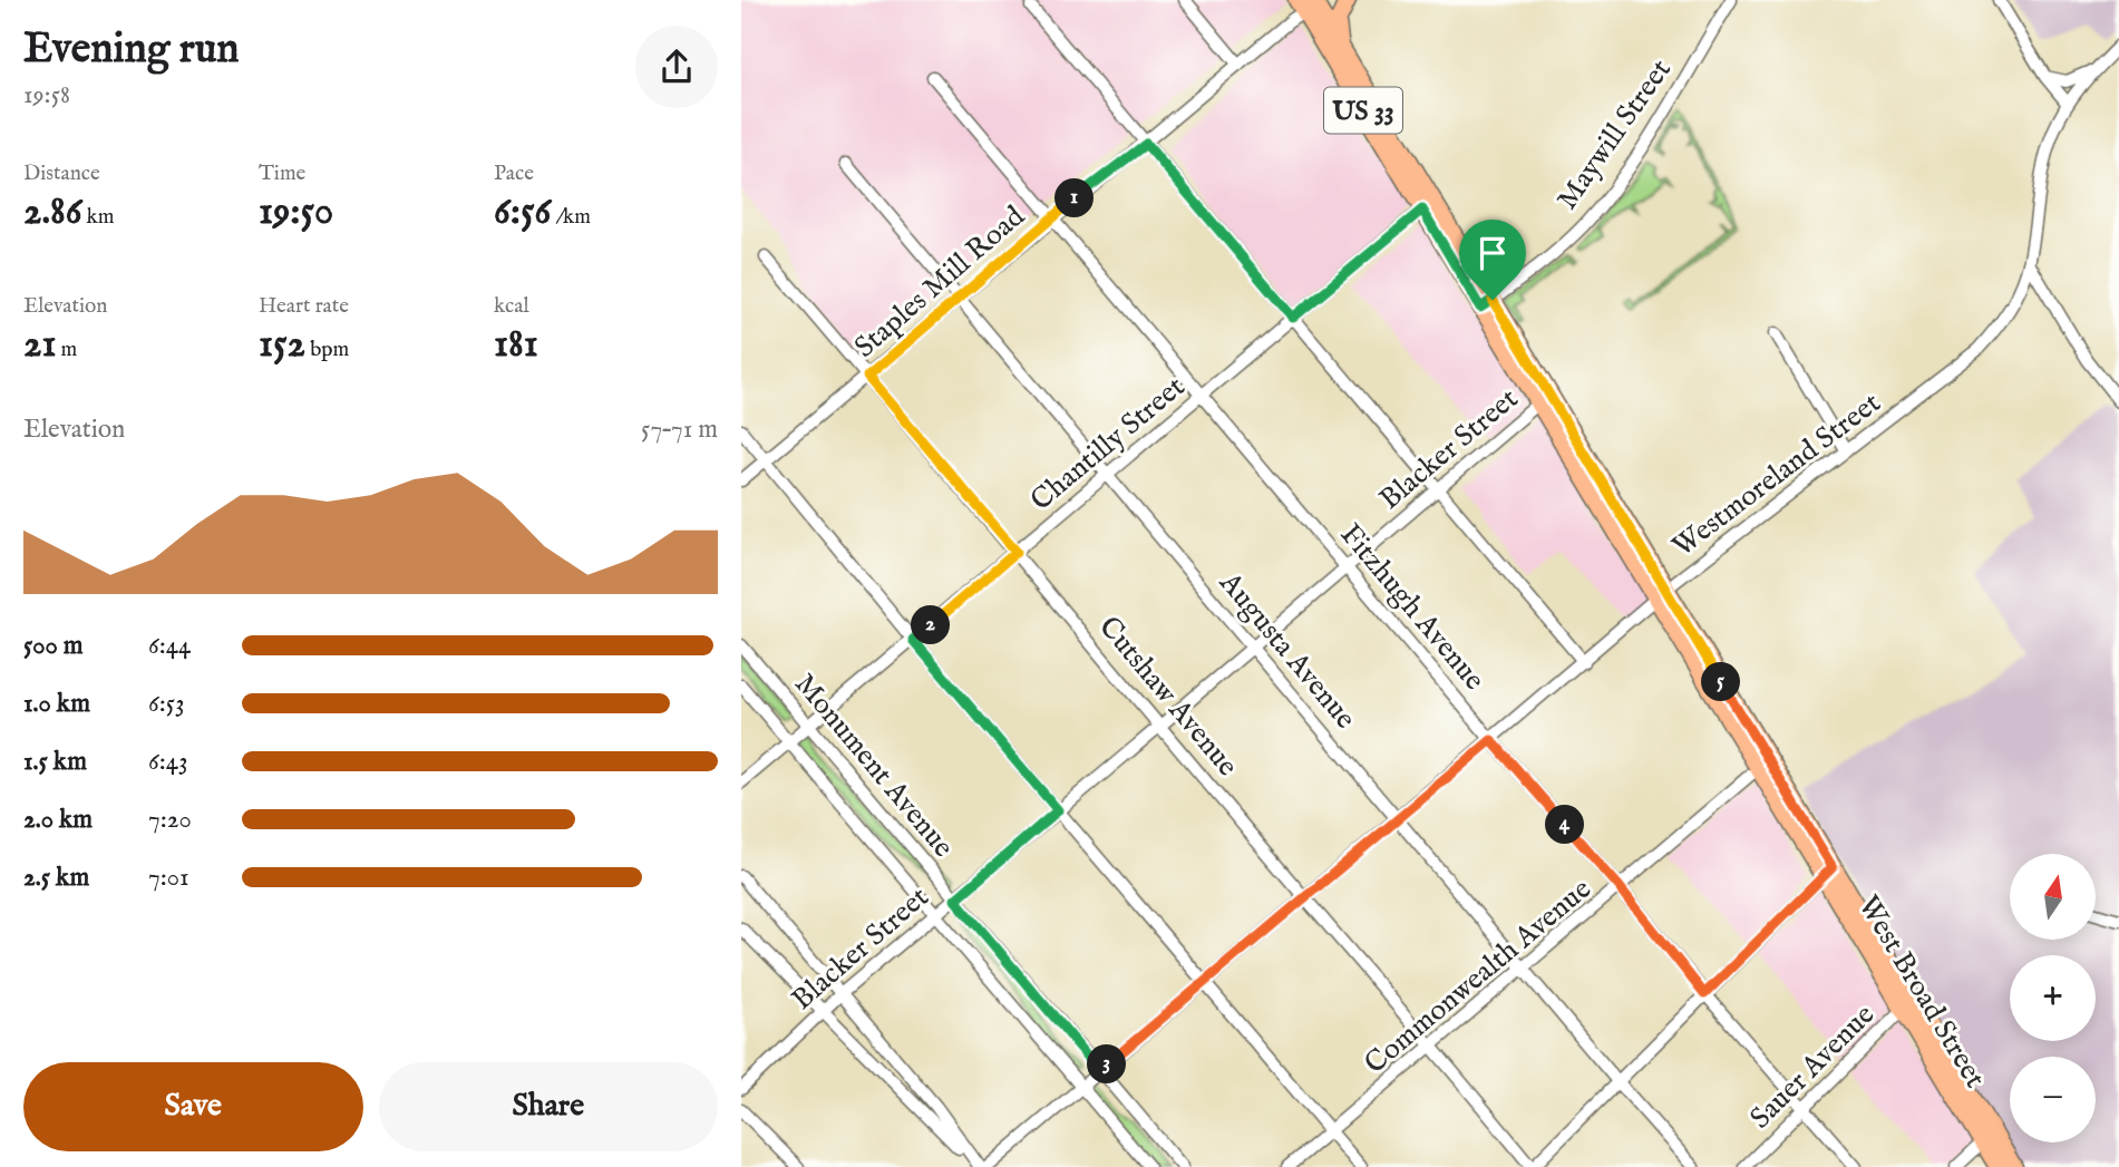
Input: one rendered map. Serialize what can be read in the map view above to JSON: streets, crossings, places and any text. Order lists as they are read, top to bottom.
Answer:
{
  "streets": {
    "main road": ["US 33", "Staples Mill Road", "West Broad Street"],
    "street": [
      "Maywill Street",
      "Chantilly Street",
      "Blacker Street",
      "Westmoreland Street",
      "Fitzhugh Avenue",
      "Augusta Avenue",
      "Cutshaw Avenue",
      "Monument Avenue",
      "Commonwealth Avenue",
      "Sauer Avenue"
    ]
  },
  "crossings": [
    ["US 33", "West Broad Street"],
    ["Maywill Street", "West Broad Street"],
    ["Staples Mill Road", "Fitzhugh Avenue"],
    ["Staples Mill Road", "Augusta Avenue"],
    ["Staples Mill Road", "Cutshaw Avenue"],
    ["Staples Mill Road", "West Broad Street"],
    ["Chantilly Street", "Fitzhugh Avenue"],
    ["Chantilly Street", "Augusta Avenue"],
    ["Chantilly Street", "Cutshaw Avenue"],
    ["Chantilly Street", "Monument Avenue"],
    ["Chantilly Street", "West Broad Street"],
    ["Blacker Street", "Fitzhugh Avenue"],
    ["Blacker Street", "Augusta Avenue"],
    ["Blacker Street", "Cutshaw Avenue"],
    ["Blacker Street", "Monument Avenue"],
    ["Blacker Street", "West Broad Street"],
    ["Westmoreland Street", "Fitzhugh Avenue"],
    ["Westmoreland Street", "Augusta Avenue"],
    ["Westmoreland Street", "Cutshaw Avenue"],
    ["Westmoreland Street", "Monument Avenue"],
    ["Westmoreland Street", "West Broad Street"],
    ["Fitzhugh Avenue", "Commonwealth Avenue"],
    ["Fitzhugh Avenue", "Sauer Avenue"],
    ["Augusta Avenue", "Commonwealth Avenue"],
    ["Cutshaw Avenue", "Commonwealth Avenue"],
    ["Commonwealth Avenue", "West Broad Street"],
    ["West Broad Street", "Sauer Avenue"]
  ],
  "north": "top",
  "page": {
    "heading": ["Evening run", "19:58"],
    "stats": [
      ["Distance", "2.86 km"],
      ["Time", "19:50"],
      ["Pace", "6:56 /km"],
      ["Elevation", "21 m"],
      ["Heart rate", "152 bpm"],
      ["kcal", "181"]
    ],
    "pins": [
      "1",
      "2",
      "5",
      "4",
      "3"
    ],
    "chart": ["Elevation", "57–71 m"],
    "list": [
      {
        "name": "500 m",
        "note": "6:44"
      },
      {
        "name": "1.0 km",
        "note": "6:53"
      },
      {
        "name": "1.5 km",
        "note": "6:43"
      },
      {
        "name": "2.0 km",
        "note": "7:20"
      },
      {
        "name": "2.5 km",
        "note": "7:01"
      }
    ],
    "map_buttons": ["+", "−"],
    "buttons": ["Save", "Share"]
  }
}
